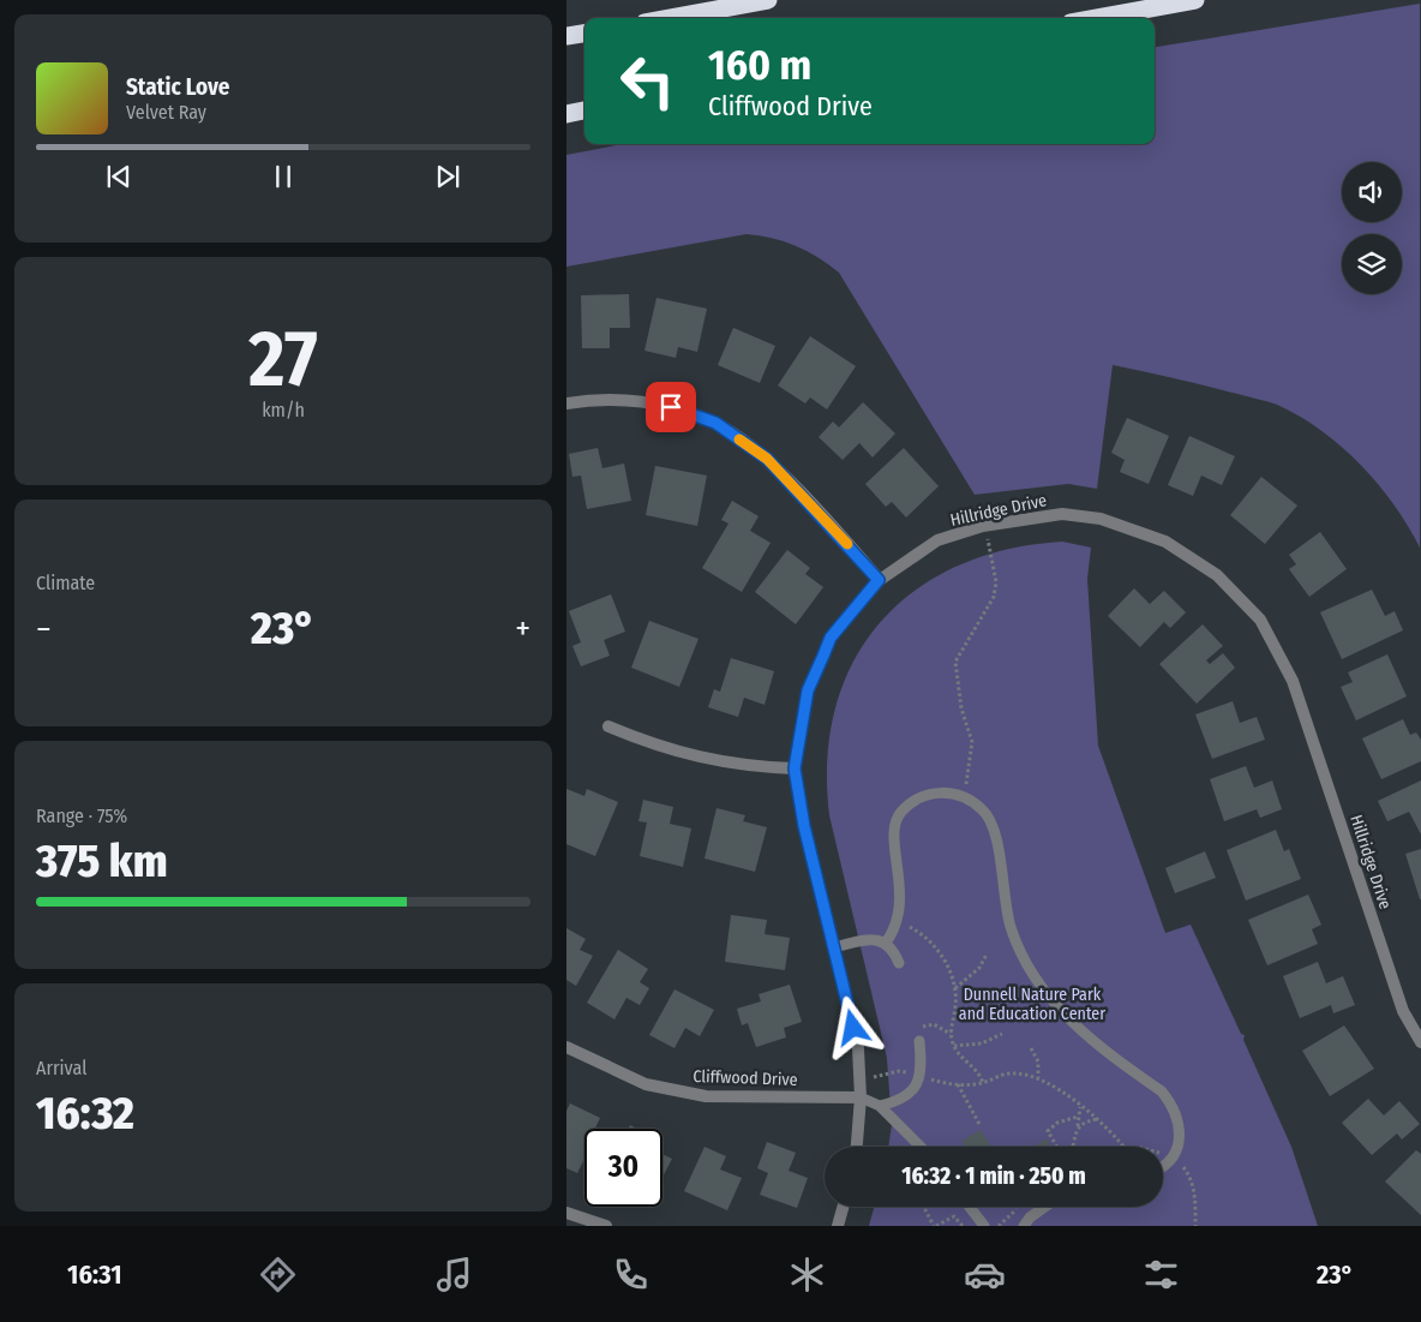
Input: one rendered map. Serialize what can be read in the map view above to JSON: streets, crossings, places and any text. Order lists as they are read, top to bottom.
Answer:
{
  "streets": {
    "street": ["Hillridge Drive", "Cliffwood Drive"]
  },
  "crossings": [
    ["Hillridge Drive", "Cliffwood Drive"]
  ],
  "parks": ["Dunnell Nature Park and Education Center"],
  "page": {
    "turn": ["160 m", "Cliffwood Drive"],
    "song": ["Static Love", "Velvet Ray"],
    "tile": [
      ["27", "km/h"],
      "Climate",
      ["Range · 75%", "375 km"],
      ["Arrival", "16:32"]
    ],
    "heat": ["−", "23°", "+"],
    "limit": "30",
    "trip": "16:32 · 1 min · 250 m",
    "tabs": ["16:31", "23°"]
  }
}
